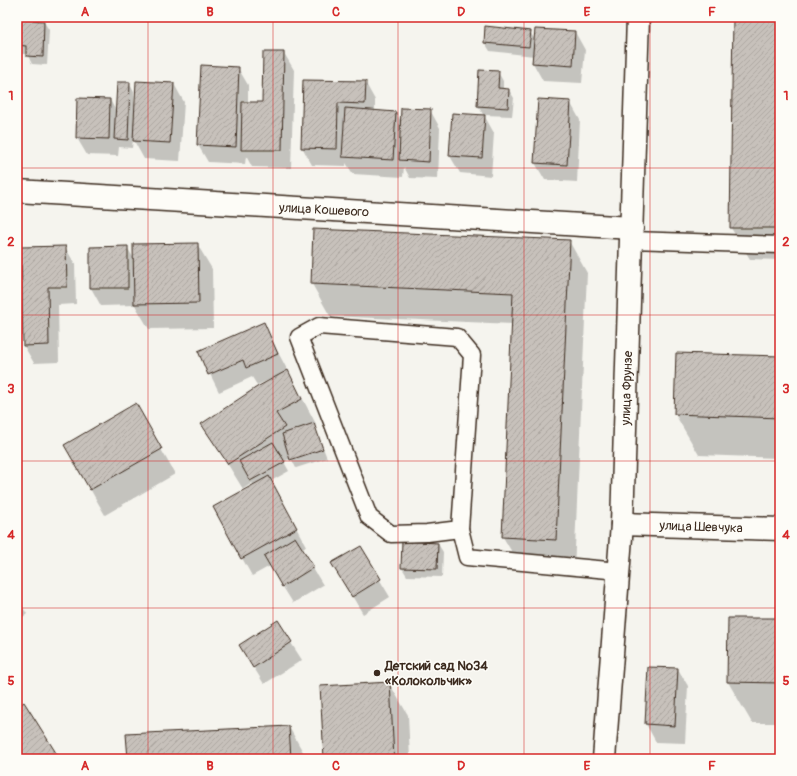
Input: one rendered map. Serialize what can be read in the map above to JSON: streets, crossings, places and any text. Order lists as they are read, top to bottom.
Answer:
{
  "streets": {
    "street": ["улица Кошевого", "улица Фрунзе", "улица Шевчука"]
  },
  "crossings": [
    ["улица Кошевого", "улица Фрунзе"],
    ["улица Фрунзе", "улица Шевчука"]
  ],
  "places": ["Детский сад №34 «Колокольчик»"],
  "grid": {
    "columns": [
      "A",
      "B",
      "C",
      "D",
      "E",
      "F"
    ],
    "rows": [
      "1",
      "2",
      "3",
      "4",
      "5"
    ]
  }
}
